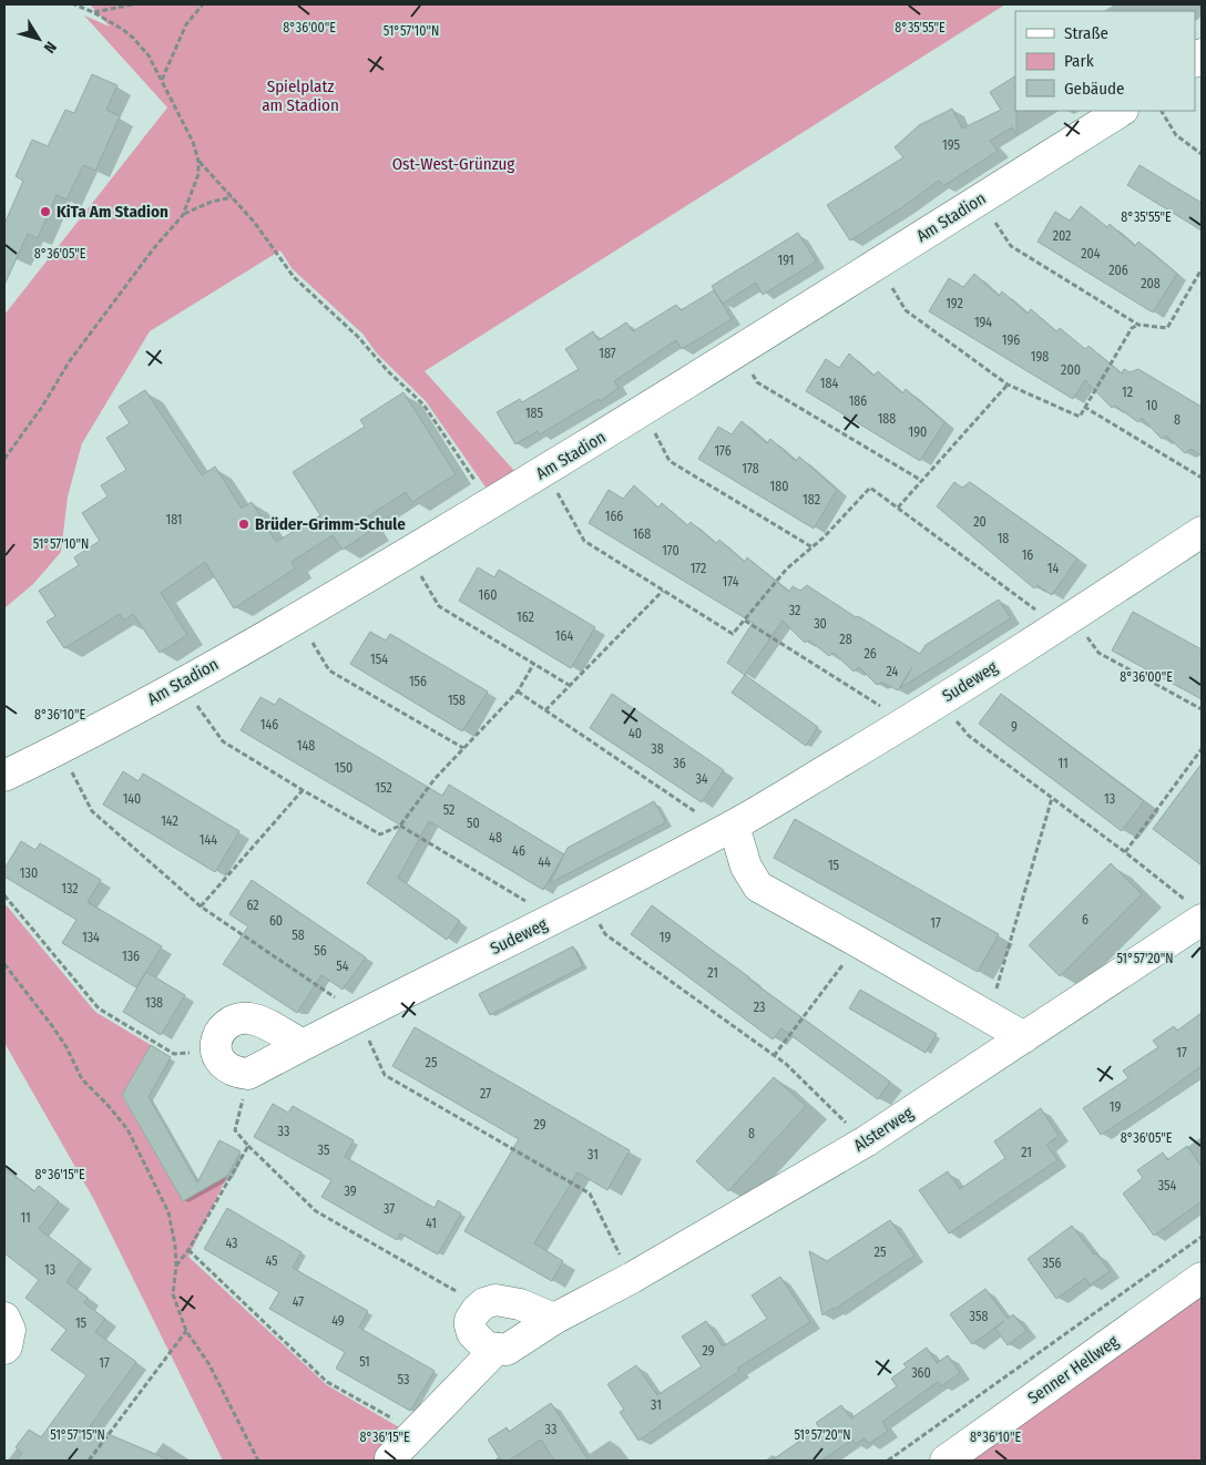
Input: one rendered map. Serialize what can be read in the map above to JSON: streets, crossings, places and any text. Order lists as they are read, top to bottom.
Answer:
{
  "streets": {
    "street": [
      "Am Stadion",
      "Sudeweg",
      "Alsterweg",
      "Senner Hellweg"
    ]
  },
  "parks": ["Spielplatz am Stadion", "Ost-West-Grünzug"],
  "places": ["KiTa Am Stadion", "Brüder-Grimm-Schule"],
  "house_numbers": [
    "195",
    "202",
    "204",
    "191",
    "206",
    "208",
    "192",
    "194",
    "196",
    "187",
    "198",
    "200",
    "184",
    "12",
    "186",
    "10",
    "185",
    "188",
    "8",
    "190",
    "176",
    "178",
    "180",
    "182",
    "166",
    "181",
    "20",
    "168",
    "18",
    "170",
    "16",
    "172",
    "14",
    "174",
    "160",
    "32",
    "162",
    "30",
    "164",
    "28",
    "26",
    "154",
    "24",
    "156",
    "158",
    "146",
    "9",
    "40",
    "148",
    "38",
    "36",
    "11",
    "150",
    "34",
    "152",
    "140",
    "13",
    "52",
    "142",
    "50",
    "48",
    "144",
    "46",
    "44",
    "15",
    "130",
    "132",
    "62",
    "6",
    "60",
    "17",
    "58",
    "134",
    "19",
    "56",
    "136",
    "54",
    "21",
    "138",
    "23",
    "17",
    "25",
    "27",
    "19",
    "29",
    "33",
    "8",
    "35",
    "21",
    "31",
    "354",
    "39",
    "37",
    "11",
    "41",
    "43",
    "25",
    "45",
    "356",
    "13",
    "47",
    "358",
    "49",
    "15",
    "29",
    "51",
    "17",
    "360",
    "53",
    "31",
    "33"
  ],
  "legend": ["Straße", "Park", "Gebäude"],
  "north": "bottom right",
  "coordinates": [
    "8°36'00\"E",
    "8°35'55\"E",
    "51°57'10\"N",
    "8°36'05\"E",
    "8°36'10\"E",
    "51°57'20\"N",
    "8°36'15\"E",
    "51°57'15\"N"
  ]
}
